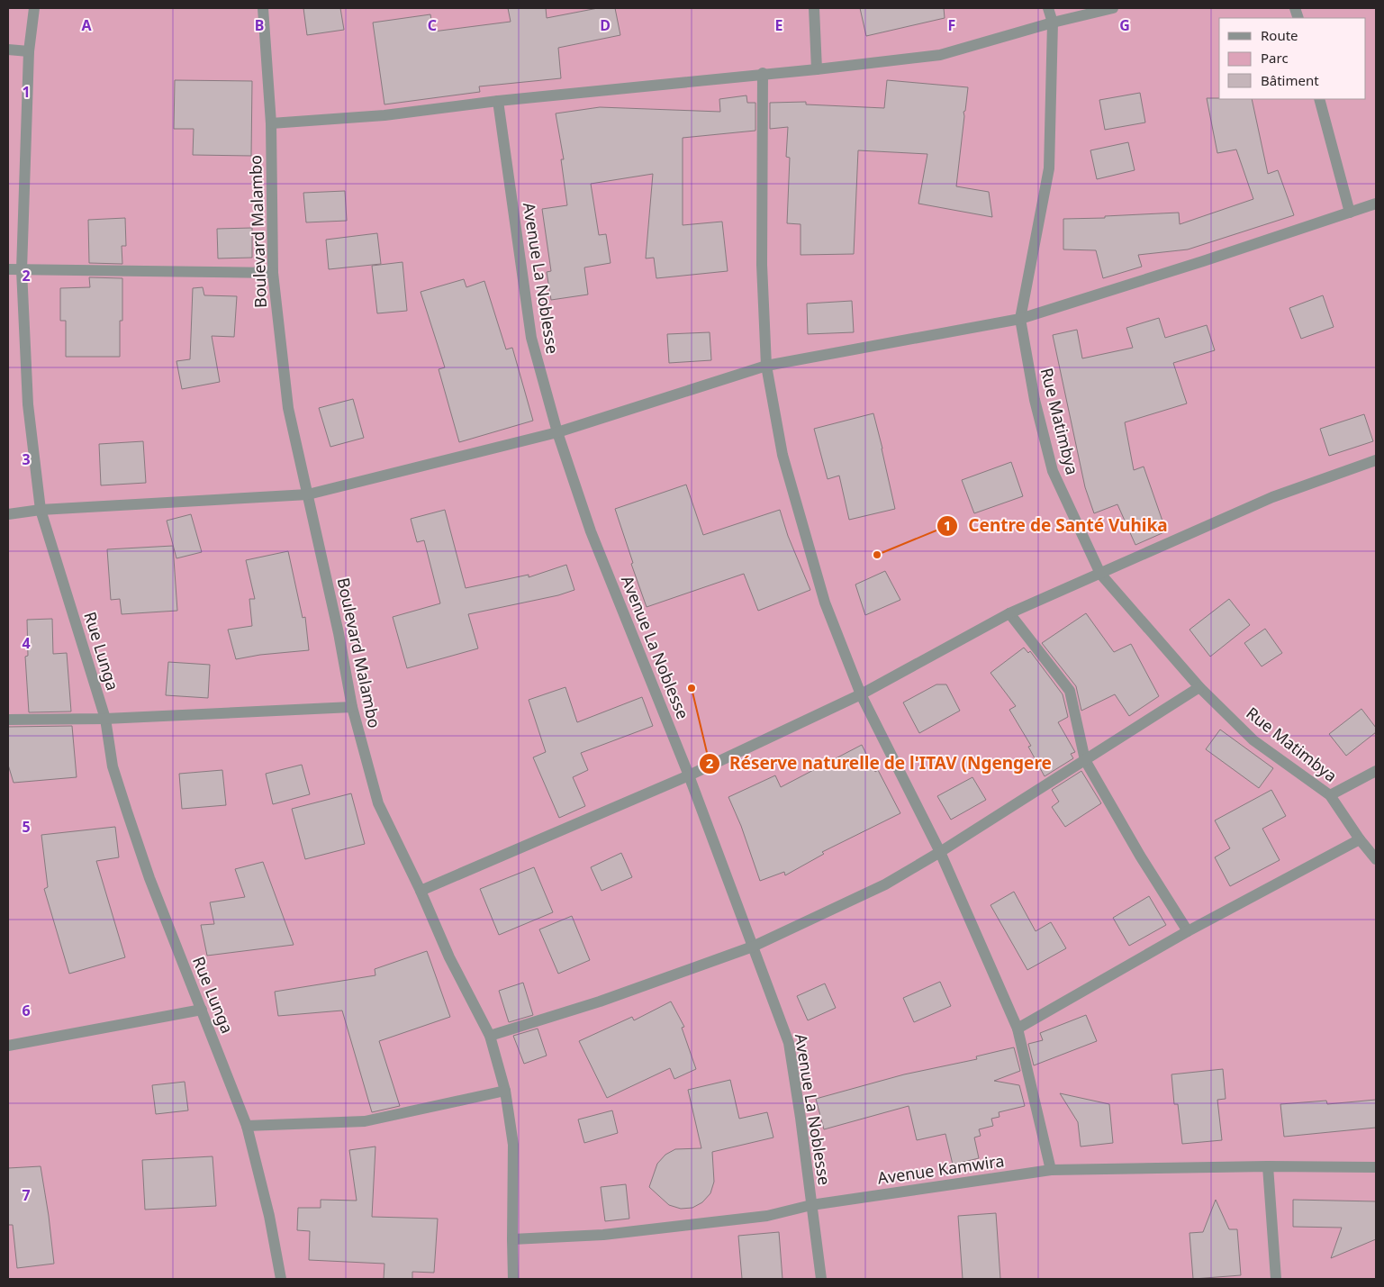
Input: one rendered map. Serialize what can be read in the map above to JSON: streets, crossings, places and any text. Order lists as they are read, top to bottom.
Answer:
{
  "streets": {
    "street": [
      "Boulevard Malambo",
      "Avenue La Noblesse",
      "Rue Matimbya",
      "Rue Lunga",
      "Avenue Kamwira"
    ]
  },
  "crossings": [
    ["Boulevard Malambo", "Avenue Kamwira"],
    ["Avenue La Noblesse", "Avenue Kamwira"]
  ],
  "places": ["Centre de Santé Vuhika", "Réserve naturelle de l'ITAV (Ngengere"],
  "legend": ["Route", "Parc", "Bâtiment"],
  "grid": {
    "columns": [
      "A",
      "B",
      "C",
      "D",
      "E",
      "F",
      "G"
    ],
    "rows": [
      "1",
      "2",
      "3",
      "4",
      "5",
      "6",
      "7"
    ]
  }
}
